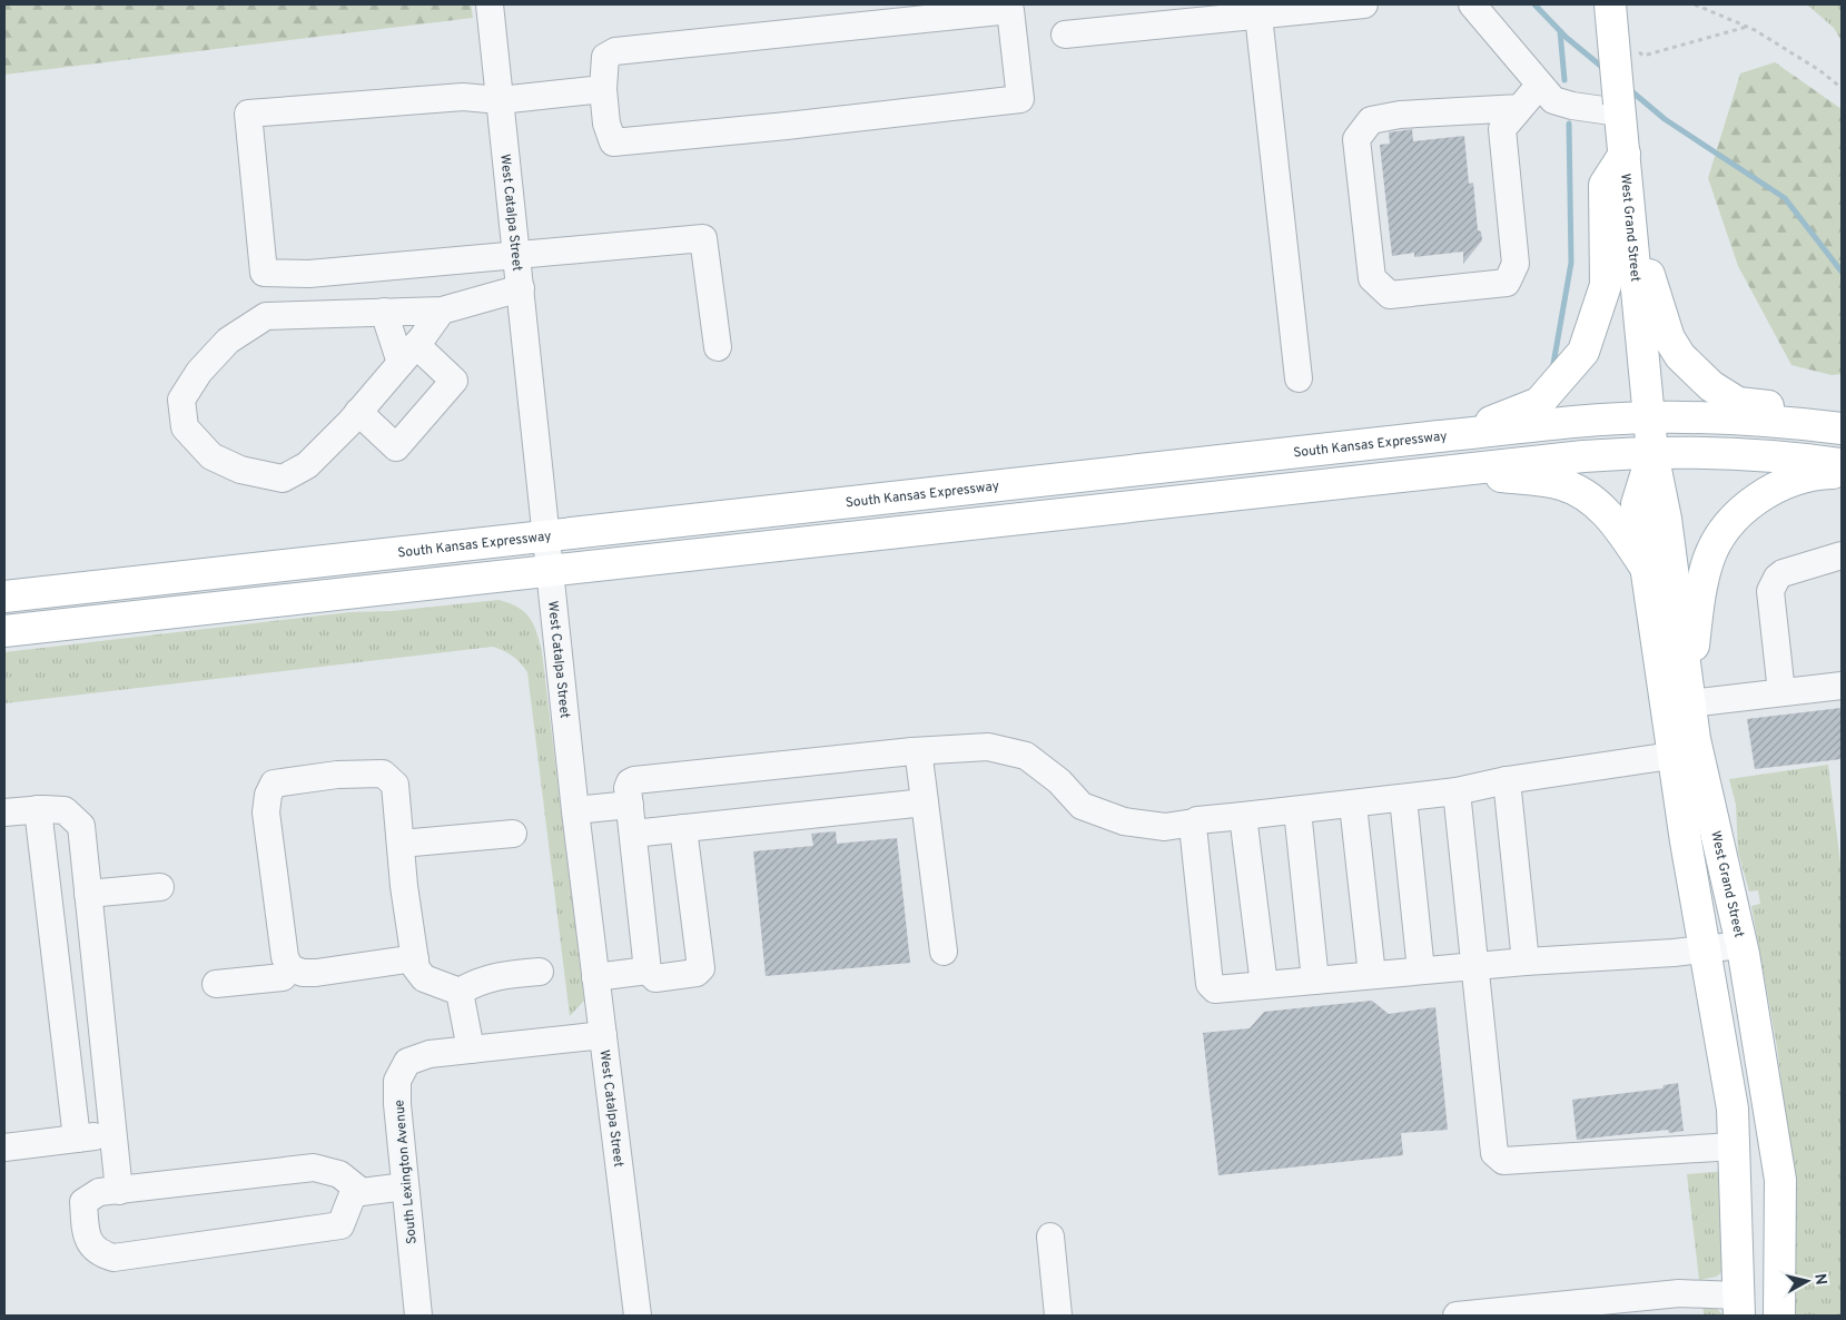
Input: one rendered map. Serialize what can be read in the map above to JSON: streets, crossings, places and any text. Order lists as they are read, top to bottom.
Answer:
{
  "streets": {
    "main road": ["West Grand Street", "South Kansas Expressway"],
    "street": ["West Catalpa Street", "South Lexington Avenue"]
  },
  "crossings": [
    ["West Catalpa Street", "South Kansas Expressway"],
    ["West Catalpa Street", "South Lexington Avenue"],
    ["West Grand Street", "South Kansas Expressway"]
  ],
  "north": "right"
}
